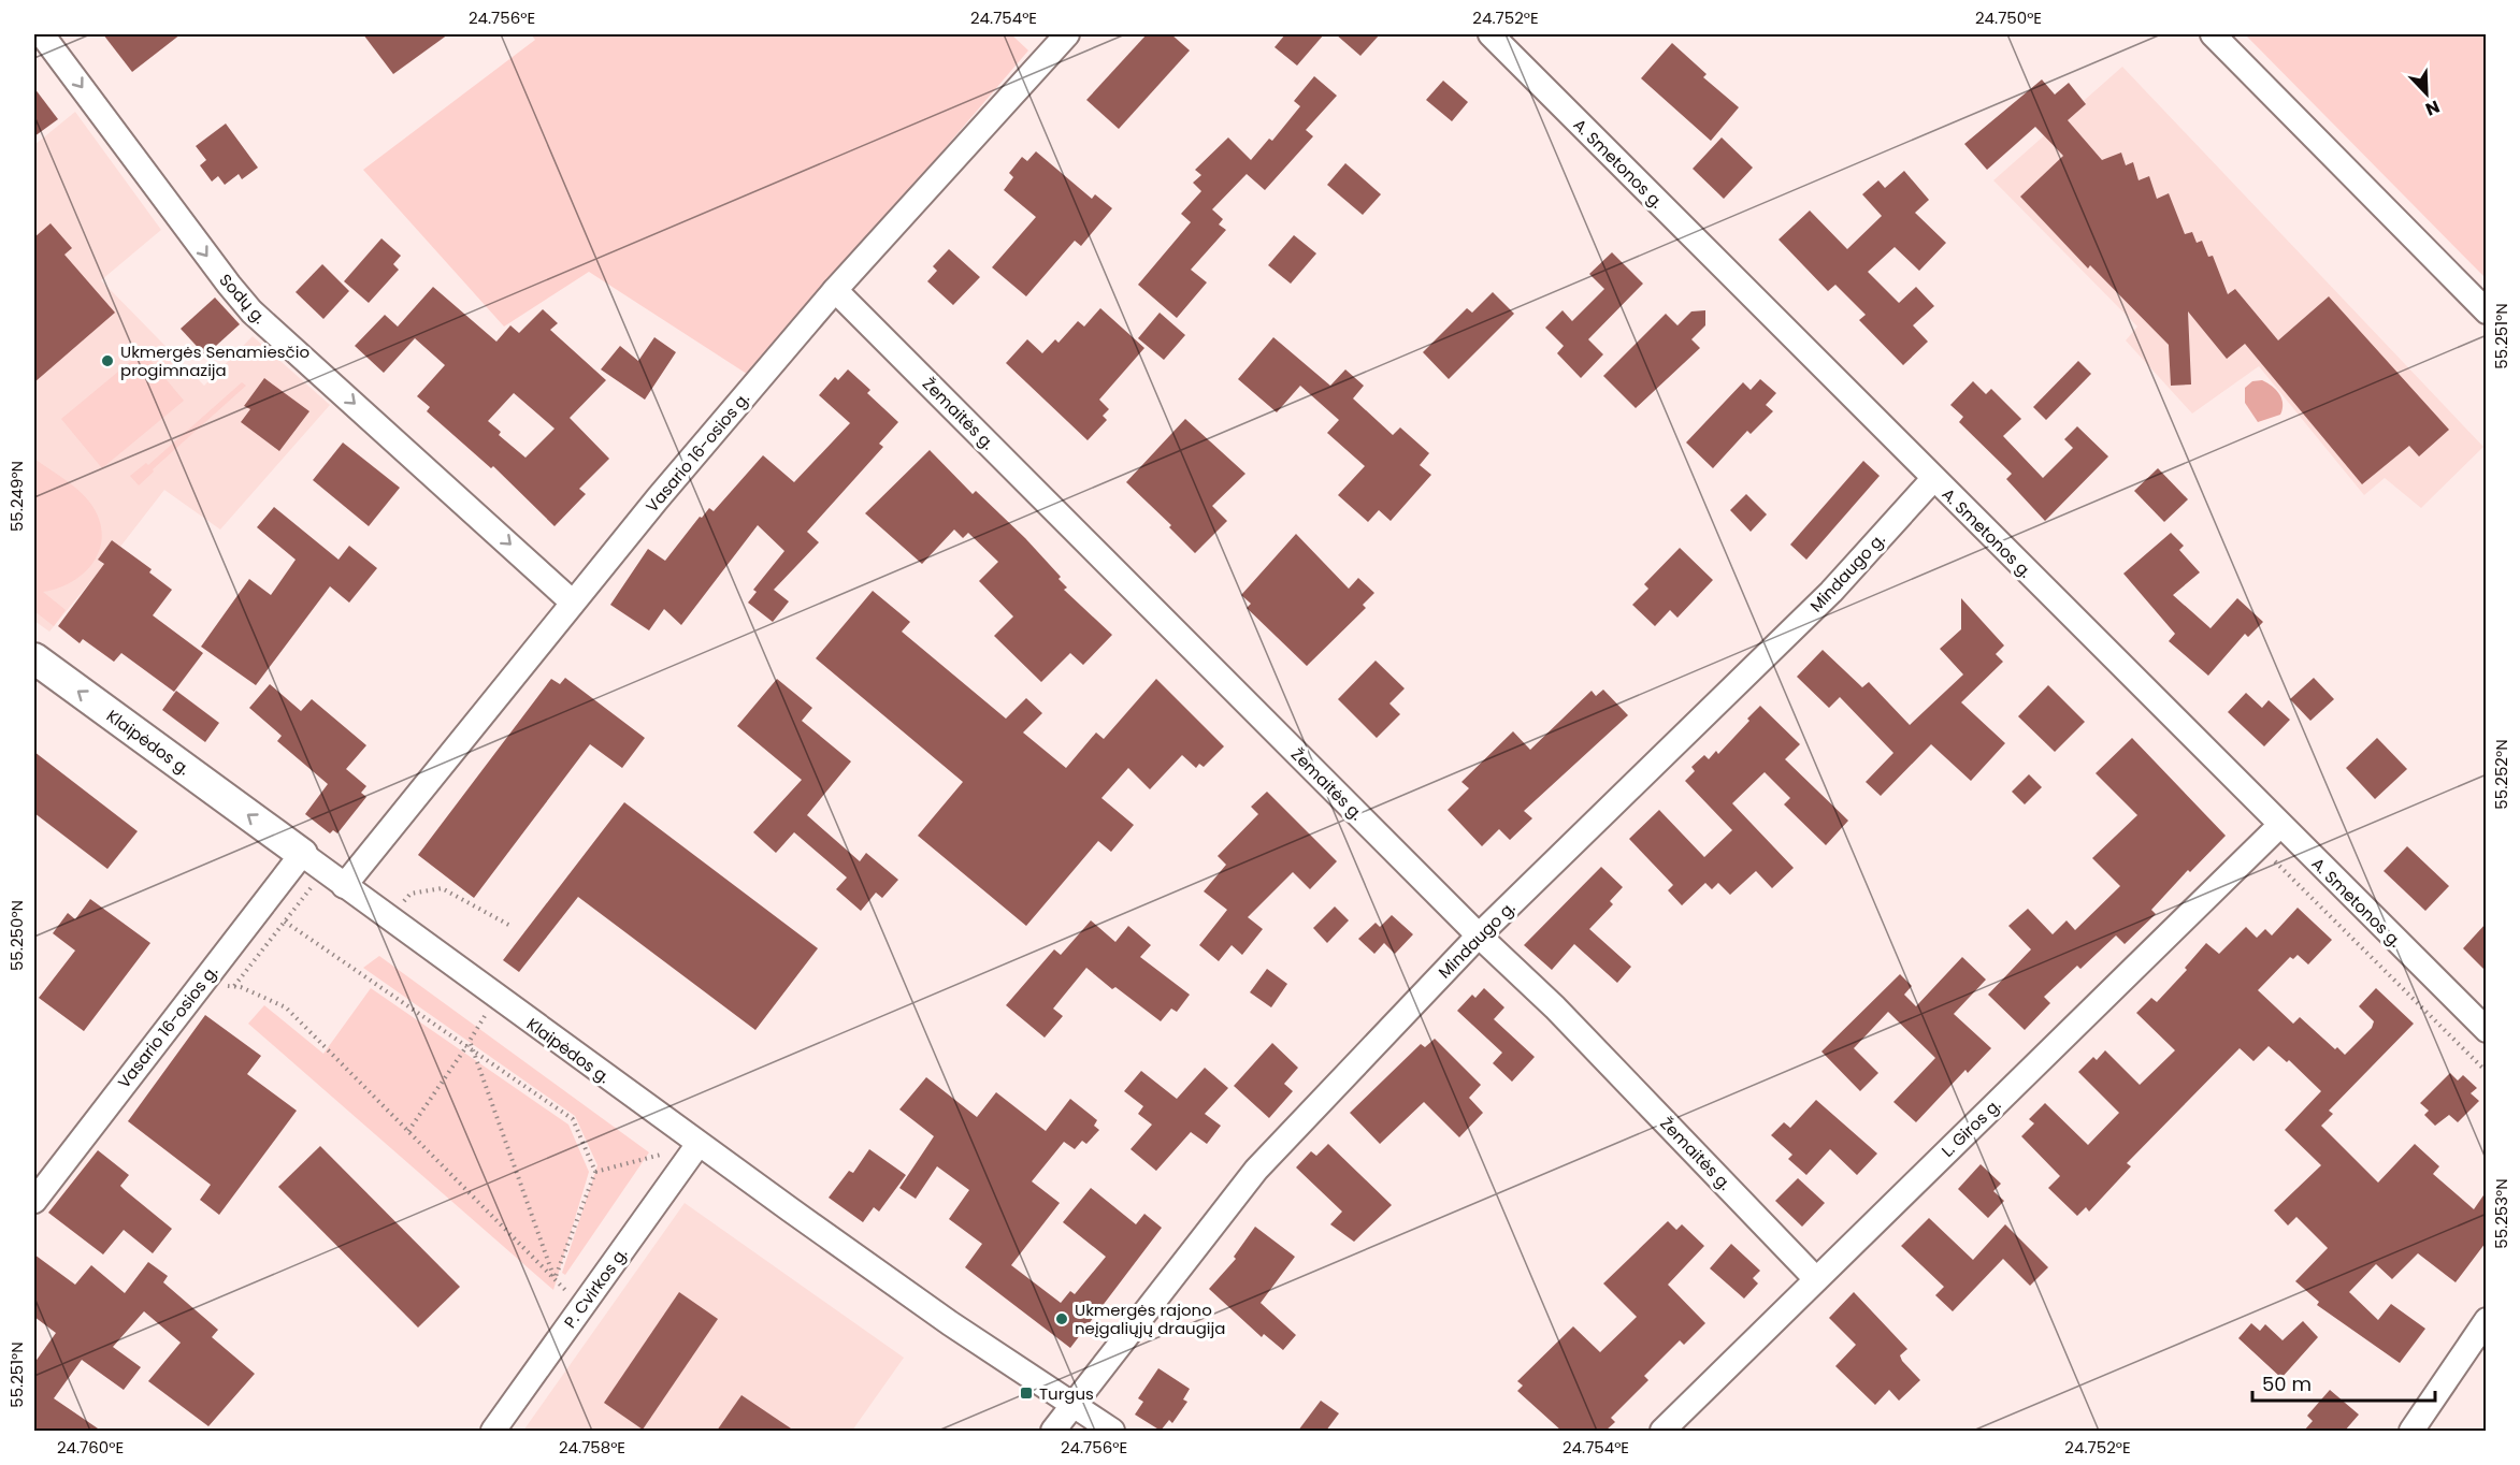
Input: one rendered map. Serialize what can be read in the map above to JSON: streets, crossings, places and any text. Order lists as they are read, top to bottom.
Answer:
{
  "streets": {
    "street": [
      "A. Smetonos g.",
      "Sodų g.",
      "Žemaitės g.",
      "Vasario 16-osios g.",
      "Mindaugo g.",
      "Klaipėdos g.",
      "L. Giros g.",
      "P. Cvirkos g."
    ]
  },
  "crossings": [
    ["A. Smetonos g.", "Mindaugo g."],
    ["A. Smetonos g.", "L. Giros g."],
    ["Sodų g.", "Vasario 16-osios g."],
    ["Žemaitės g.", "Vasario 16-osios g."],
    ["Žemaitės g.", "Mindaugo g."],
    ["Žemaitės g.", "L. Giros g."],
    ["Vasario 16-osios g.", "Klaipėdos g."],
    ["Mindaugo g.", "Klaipėdos g."],
    ["Klaipėdos g.", "P. Cvirkos g."]
  ],
  "one_way": ["Sodų g."],
  "places": {
    "other": ["Ukmergės Senamiesčio progimnazija", "Ukmergės rajono neįgaliųjų draugija"],
    "transit": ["Turgus"]
  },
  "scale_bar": "50 m",
  "north": "bottom right",
  "coordinates": [
    "24.756°E",
    "24.754°E",
    "24.752°E",
    "24.750°E",
    "55.251°N",
    "55.249°N",
    "55.252°N",
    "55.250°N",
    "55.253°N",
    "24.760°E",
    "24.758°E"
  ]
}
